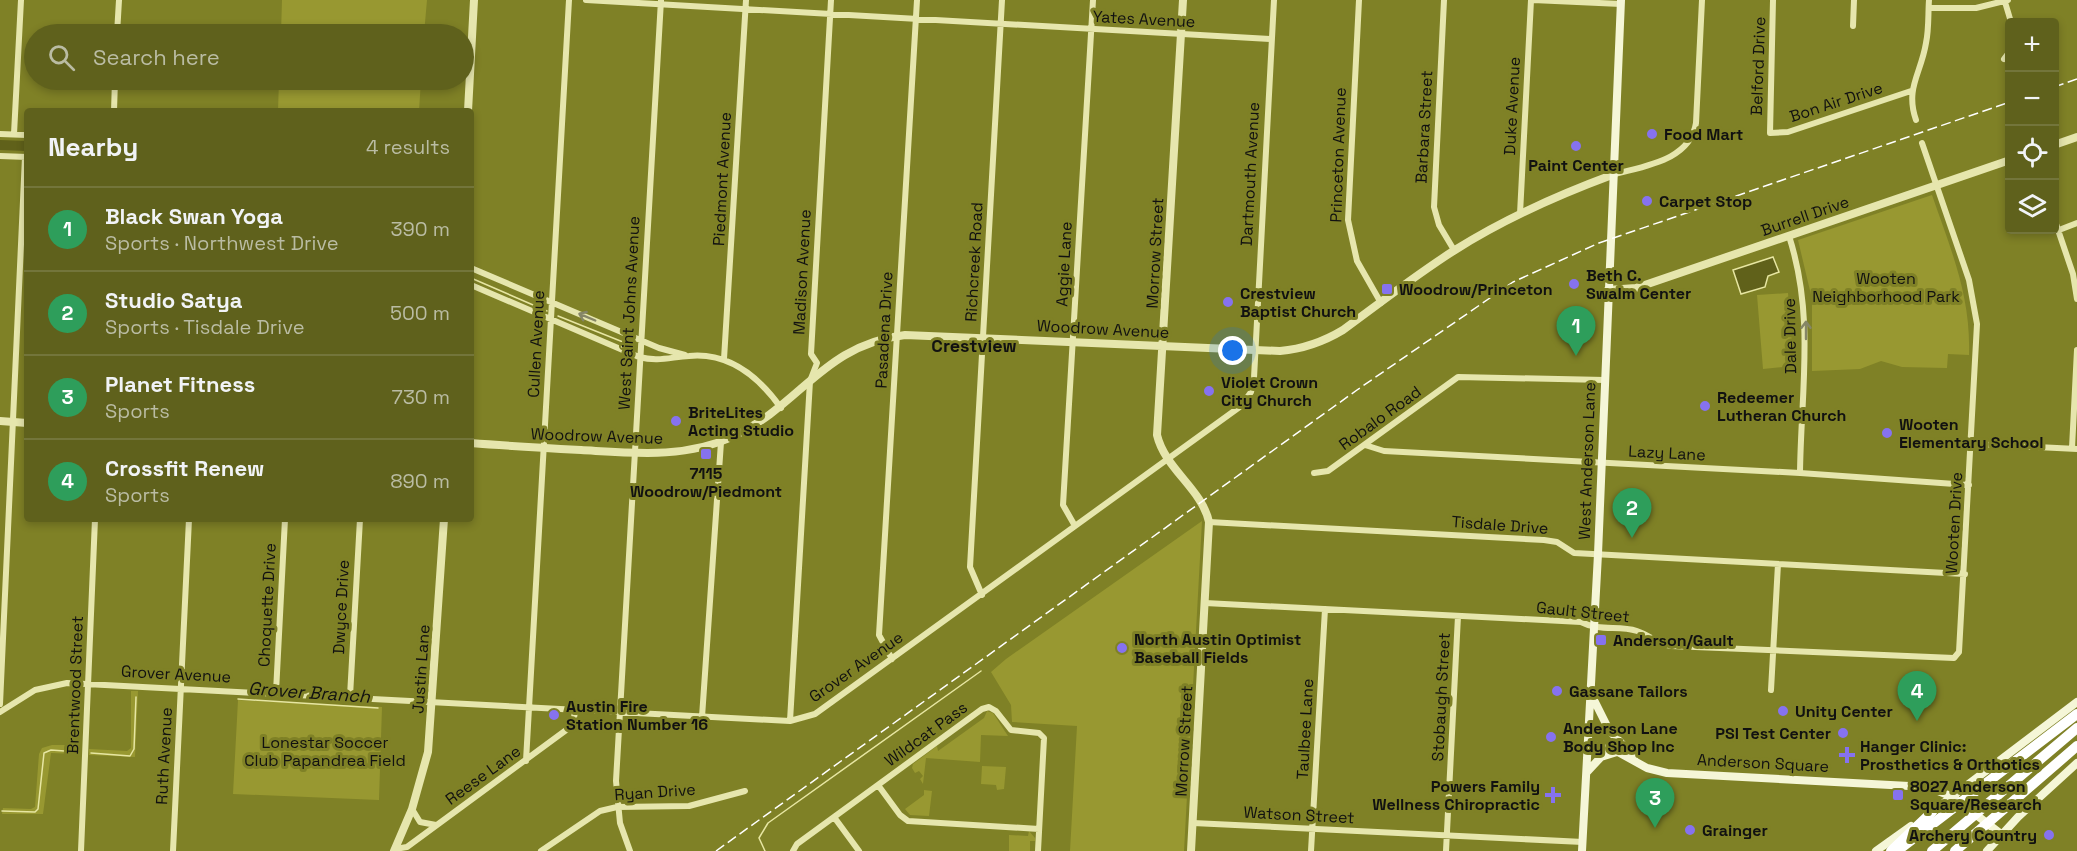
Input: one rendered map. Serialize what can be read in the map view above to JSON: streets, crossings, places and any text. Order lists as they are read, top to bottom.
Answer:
{
  "streets": {
    "main road": ["West Anderson Lane", "Anderson Square"],
    "street": [
      "Yates Avenue",
      "Belford Drive",
      "Bon Air Drive",
      "Duke Avenue",
      "Barbara Street",
      "Princeton Avenue",
      "Dartmouth Avenue",
      "Piedmont Avenue",
      "Burrell Drive",
      "Morrow Street",
      "Richcreek Road",
      "Aggie Lane",
      "Madison Avenue",
      "West Saint Johns Avenue",
      "Woodrow Avenue",
      "Pasadena Drive",
      "Dale Drive",
      "Cullen Avenue",
      "Robalo Road",
      "Lazy Lane",
      "Wooten Drive",
      "Tisdale Drive",
      "Choquette Drive",
      "Dwyce Drive",
      "Gault Street",
      "Grover Avenue",
      "Justin Lane",
      "Brentwood Street",
      "Stobaugh Street",
      "Taulbee Lane",
      "Wildcat Pass",
      "Ruth Avenue",
      "Reese Lane",
      "Ryan Drive",
      "Watson Street"
    ]
  },
  "crossings": [
    ["Yates Avenue", "Dartmouth Avenue"],
    ["Yates Avenue", "Piedmont Avenue"],
    ["Yates Avenue", "Morrow Street"],
    ["Yates Avenue", "Richcreek Road"],
    ["Yates Avenue", "Aggie Lane"],
    ["Yates Avenue", "Madison Avenue"],
    ["Yates Avenue", "West Saint Johns Avenue"],
    ["Yates Avenue", "Pasadena Drive"],
    ["Belford Drive", "Bon Air Drive"],
    ["Duke Avenue", "Woodrow Avenue"],
    ["Barbara Street", "Woodrow Avenue"],
    ["Princeton Avenue", "Woodrow Avenue"],
    ["Dartmouth Avenue", "Woodrow Avenue"],
    ["Dartmouth Avenue", "Grover Avenue"],
    ["Burrell Drive", "Dale Drive"],
    ["Burrell Drive", "West Anderson Lane"],
    ["Burrell Drive", "Wooten Drive"],
    ["Morrow Street", "Woodrow Avenue"],
    ["Morrow Street", "Tisdale Drive"],
    ["Morrow Street", "Gault Street"],
    ["Morrow Street", "Grover Avenue"],
    ["Morrow Street", "Watson Street"],
    ["Richcreek Road", "Woodrow Avenue"],
    ["Richcreek Road", "Grover Avenue"],
    ["Aggie Lane", "Woodrow Avenue"],
    ["Aggie Lane", "Grover Avenue"],
    ["Madison Avenue", "Woodrow Avenue"],
    ["Madison Avenue", "Grover Avenue"],
    ["West Saint Johns Avenue", "Woodrow Avenue"],
    ["West Saint Johns Avenue", "Grover Avenue"],
    ["West Saint Johns Avenue", "Ryan Drive"],
    ["Woodrow Avenue", "Pasadena Drive"],
    ["Woodrow Avenue", "Cullen Avenue"],
    ["Woodrow Avenue", "West Anderson Lane"],
    ["Woodrow Avenue", "Grover Avenue"],
    ["Pasadena Drive", "Grover Avenue"],
    ["Dale Drive", "Lazy Lane"],
    ["Cullen Avenue", "Grover Avenue"],
    ["Cullen Avenue", "Reese Lane"],
    ["Robalo Road", "Lazy Lane"],
    ["Robalo Road", "West Anderson Lane"],
    ["Lazy Lane", "West Anderson Lane"],
    ["Lazy Lane", "Wooten Drive"],
    ["West Anderson Lane", "Tisdale Drive"],
    ["West Anderson Lane", "Gault Street"],
    ["West Anderson Lane", "Anderson Square"],
    ["West Anderson Lane", "Watson Street"],
    ["Wooten Drive", "Tisdale Drive"],
    ["Wooten Drive", "Gault Street"],
    ["Choquette Drive", "Grover Avenue"],
    ["Dwyce Drive", "Grover Avenue"],
    ["Gault Street", "Stobaugh Street"],
    ["Gault Street", "Taulbee Lane"],
    ["Grover Avenue", "Justin Lane"],
    ["Grover Avenue", "Brentwood Street"],
    ["Grover Avenue", "Ruth Avenue"],
    ["Grover Avenue", "Reese Lane"],
    ["Justin Lane", "Reese Lane"],
    ["Stobaugh Street", "Watson Street"],
    ["Taulbee Lane", "Watson Street"]
  ],
  "one_way": ["Dale Drive"],
  "districts": ["Crestview"],
  "water": ["Grover Branch"],
  "parks": ["Wooten Neighborhood Park", "Lonestar Soccer Club Papandrea Field"],
  "places": {
    "other": [
      "Food Mart",
      "Paint Center",
      "Carpet Stop",
      "Beth C. Swalm Center",
      "Crestview Baptist Church",
      "Violet Crown City Church",
      "Redeemer Lutheran Church",
      "BriteLites Acting Studio",
      "Wooten Elementary School",
      "North Austin Optimist Baseball Fields",
      "Gassane Tailors",
      "Unity Center",
      "Austin Fire Station Number 16",
      "PSI Test Center",
      "Anderson Lane Body Shop Inc",
      "Grainger",
      "Archery Country"
    ],
    "transit": [
      "Woodrow/Princeton",
      "7115 Woodrow/Piedmont",
      "Anderson/Gault",
      "8027 Anderson Square/Research"
    ],
    "health": ["Hanger Clinic: Prosthetics & Orthotics", "Powers Family Wellness Chiropractic"]
  },
  "page": {
    "map_buttons": ["+", "−"],
    "search": "Search here",
    "heading": ["Nearby", "4 results"],
    "list": [
      {
        "mark": "1",
        "name": "Black Swan Yoga",
        "note": "Sports · Northwest Drive",
        "value": "390 m"
      },
      {
        "mark": "2",
        "name": "Studio Satya",
        "note": "Sports · Tisdale Drive",
        "value": "500 m"
      },
      {
        "mark": "3",
        "name": "Planet Fitness",
        "note": "Sports",
        "value": "730 m"
      },
      {
        "mark": "4",
        "name": "Crossfit Renew",
        "note": "Sports",
        "value": "890 m"
      }
    ],
    "pins": [
      "1",
      "2",
      "4",
      "3"
    ]
  }
}
